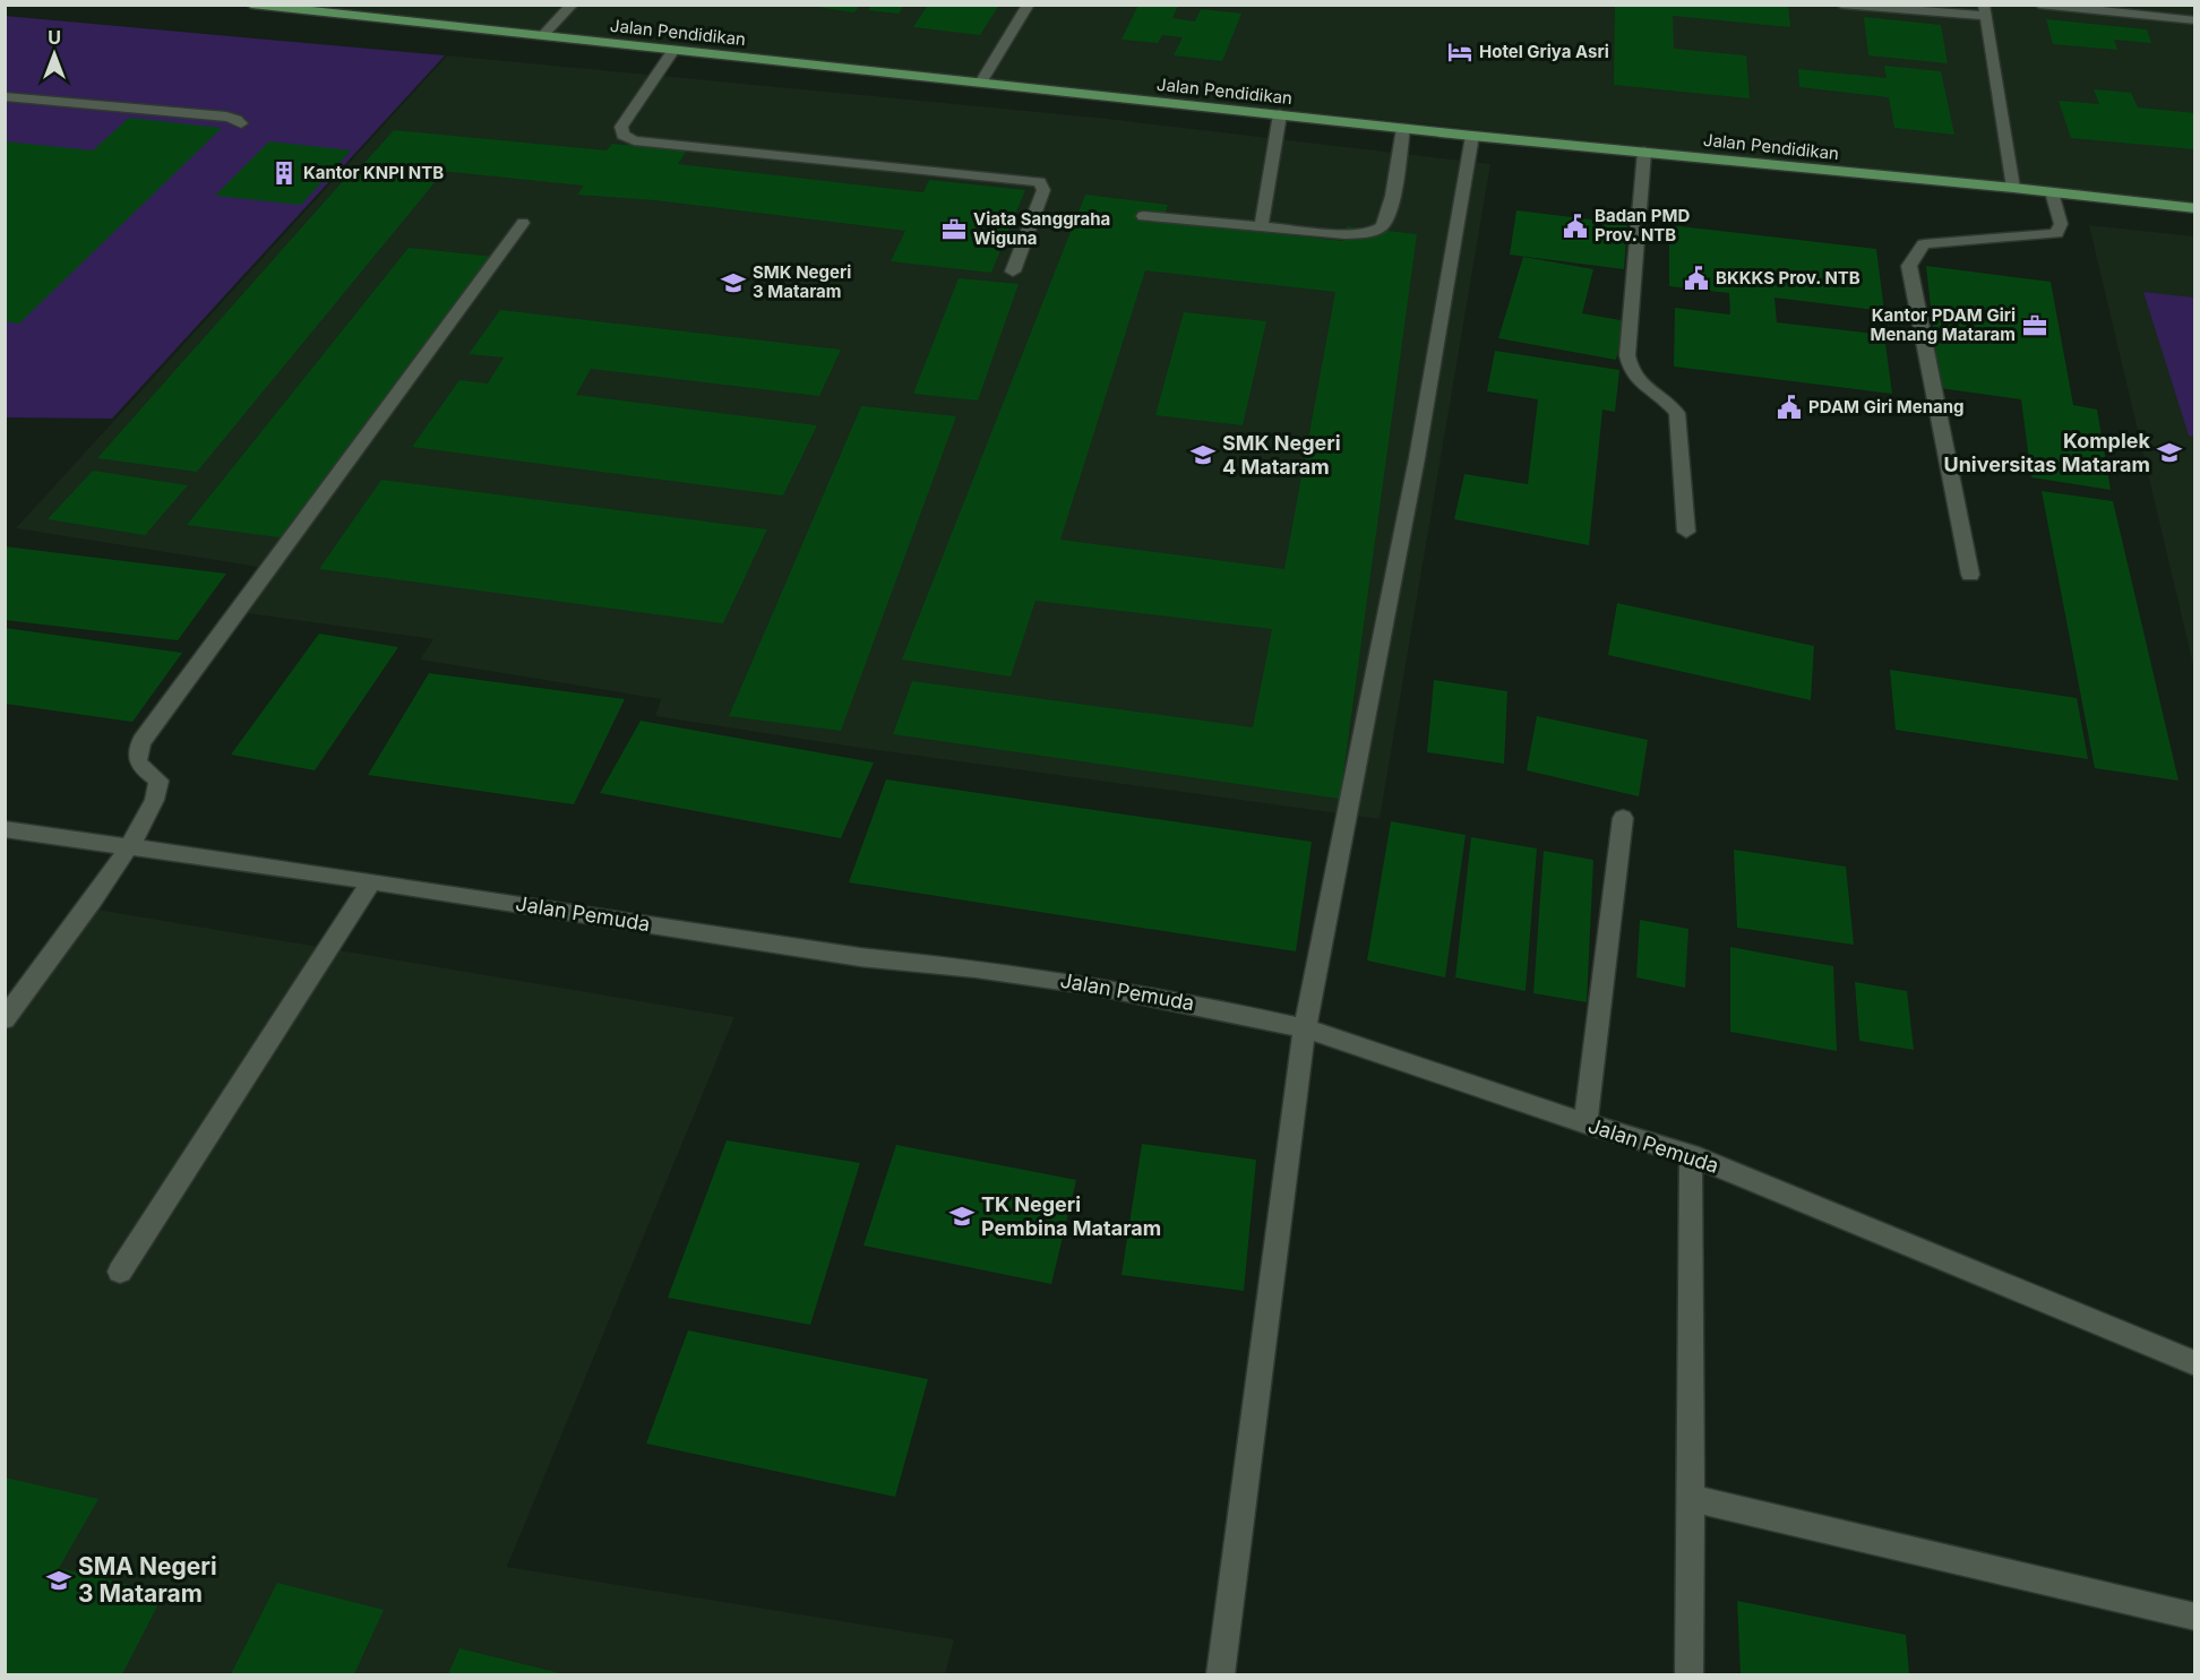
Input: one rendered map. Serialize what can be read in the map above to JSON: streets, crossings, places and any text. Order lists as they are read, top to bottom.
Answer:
{
  "streets": {
    "main road": ["Jalan Pendidikan"],
    "street": ["Jalan Pemuda"]
  },
  "places": {
    "hotel": ["Hotel Griya Asri"],
    "building": ["Kantor KNPI NTB"],
    "public building": ["Badan PMD Prov. NTB", "BKKKS Prov. NTB", "PDAM Giri Menang"],
    "office": ["Viata Sanggraha Wiguna", "Kantor PDAM Giri Menang Mataram"],
    "school or university": [
      "SMK Negeri 3 Mataram",
      "Komplek Universitas Mataram",
      "SMK Negeri 4 Mataram",
      "TK Negeri Pembina Mataram",
      "SMA Negeri 3 Mataram"
    ]
  },
  "north": "top"
}
